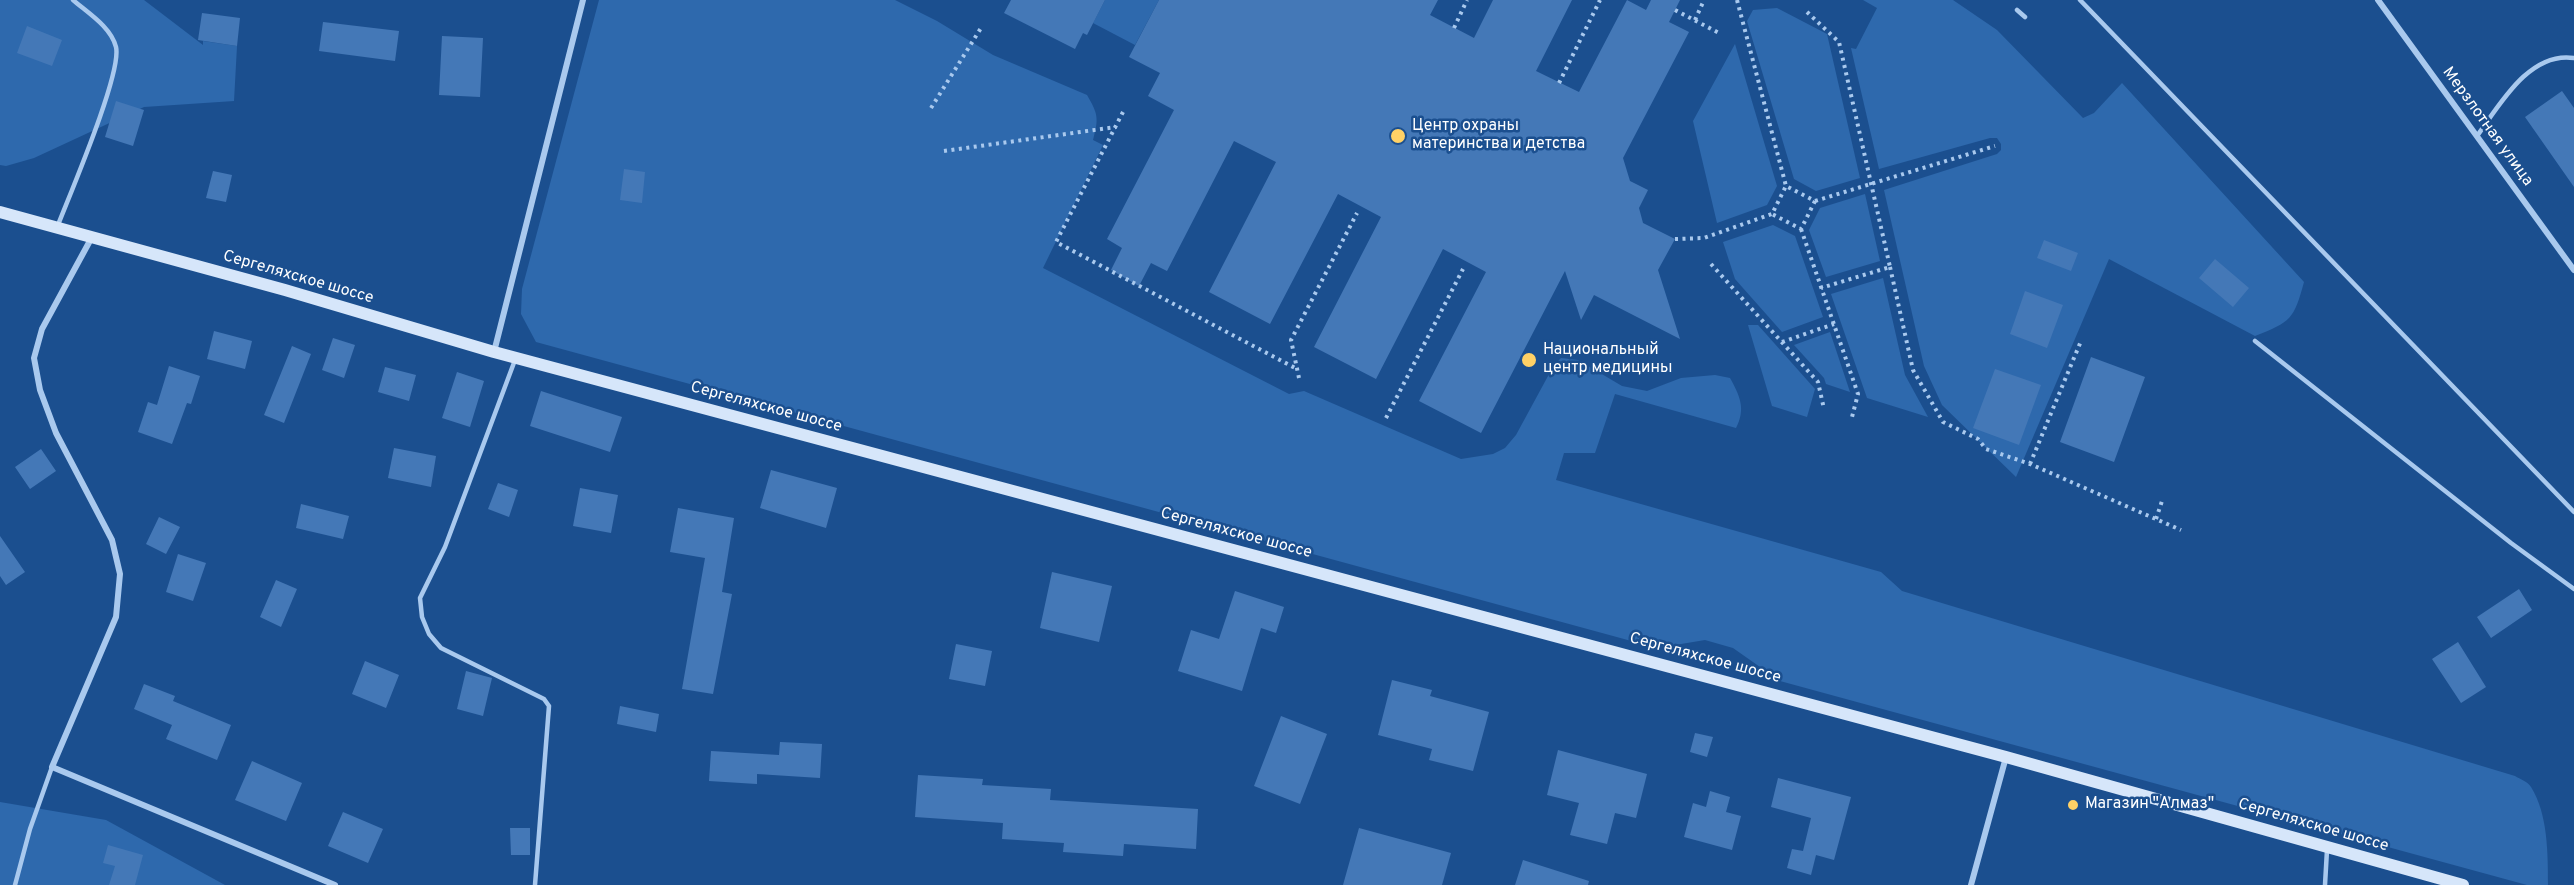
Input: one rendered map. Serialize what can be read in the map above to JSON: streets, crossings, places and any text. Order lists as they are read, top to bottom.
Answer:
{
  "streets": {
    "main road": ["Сергеляхское шоссе"],
    "street": ["Мерзлотная улица"]
  },
  "places": ["Центр охраны материнства и детства", "Национальный центр медицины", "Магазин \"Алмаз\""]
}
